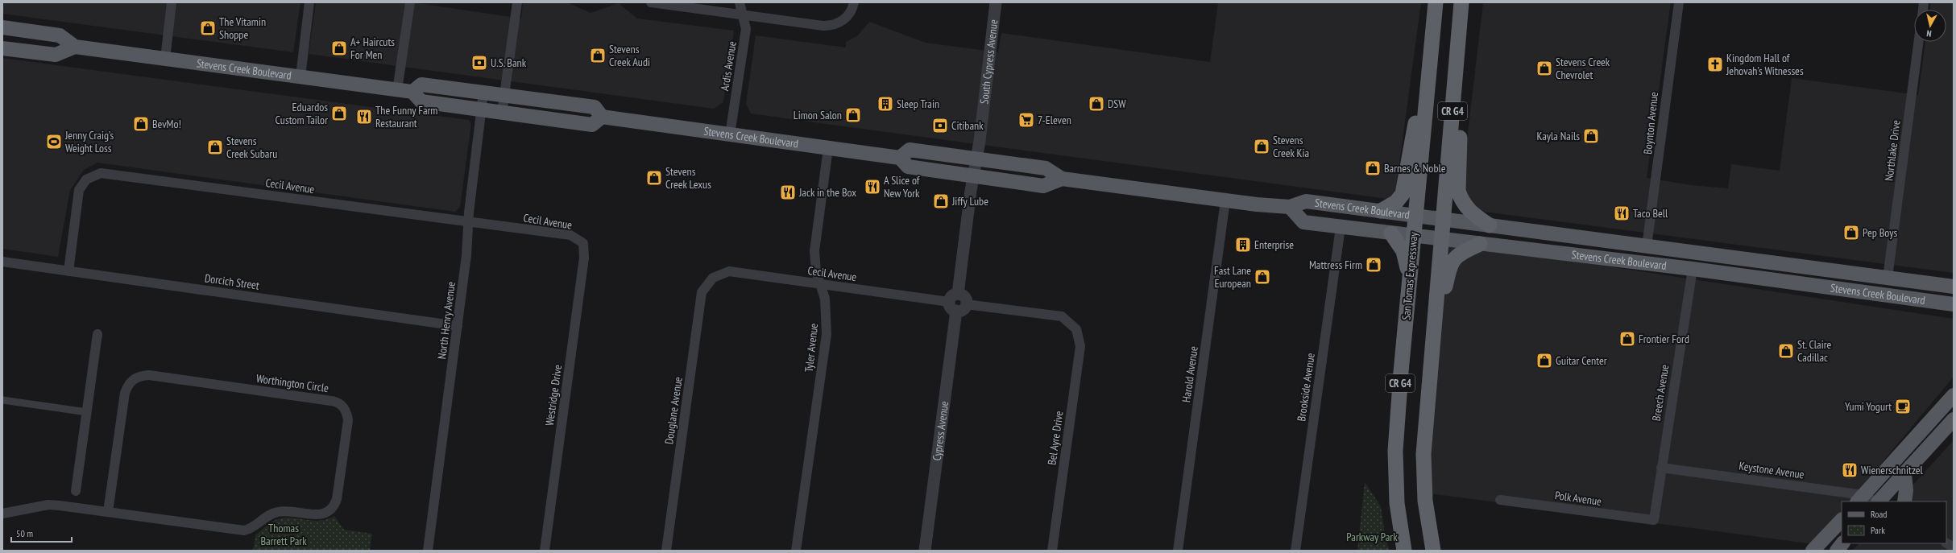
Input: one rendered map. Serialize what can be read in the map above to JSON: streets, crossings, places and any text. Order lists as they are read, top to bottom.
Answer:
{
  "streets": {
    "highway": ["CR G4", "San Tomas Expressway"],
    "main road": ["Stevens Creek Boulevard"],
    "street": [
      "South Cypress Avenue",
      "Ardis Avenue",
      "Boynton Avenue",
      "Northlake Drive",
      "Cecil Avenue",
      "Dorcich Street",
      "North Henry Avenue",
      "Tyler Avenue",
      "Harold Avenue",
      "Worthington Circle",
      "Brookside Avenue",
      "Breech Avenue",
      "Westridge Drive",
      "Douglane Avenue",
      "Cypress Avenue",
      "Bel Ayre Drive",
      "Keystone Avenue",
      "Polk Avenue"
    ]
  },
  "crossings": [
    ["South Cypress Avenue", "Stevens Creek Boulevard"],
    ["Ardis Avenue", "Stevens Creek Boulevard"],
    ["Stevens Creek Boulevard", "CR G4"],
    ["Stevens Creek Boulevard", "Boynton Avenue"],
    ["Stevens Creek Boulevard", "Northlake Drive"],
    ["Stevens Creek Boulevard", "San Tomas Expressway"],
    ["Stevens Creek Boulevard", "Tyler Avenue"],
    ["Stevens Creek Boulevard", "Harold Avenue"],
    ["Stevens Creek Boulevard", "Brookside Avenue"],
    ["Stevens Creek Boulevard", "Breech Avenue"],
    ["Cecil Avenue", "Dorcich Street"],
    ["Cecil Avenue", "North Henry Avenue"],
    ["Cecil Avenue", "Tyler Avenue"],
    ["Cecil Avenue", "Westridge Drive"],
    ["Cecil Avenue", "Douglane Avenue"],
    ["Cecil Avenue", "Cypress Avenue"],
    ["Dorcich Street", "North Henry Avenue"],
    ["Breech Avenue", "Keystone Avenue"],
    ["Breech Avenue", "Polk Avenue"]
  ],
  "parks": ["Thomas Barrett Park", "Parkway Park"],
  "places": {
    "shop": [
      "The Vitamin Shoppe",
      "A+ Haircuts For Men",
      "Stevens Creek Audi",
      "Stevens Creek Chevrolet",
      "DSW",
      "Eduardos Custom Tailor",
      "Limon Salon",
      "BevMo!",
      "Kayla Nails",
      "Stevens Creek Kia",
      "Stevens Creek Subaru",
      "Barnes & Noble",
      "Stevens Creek Lexus",
      "Jiffy Lube",
      "Pep Boys",
      "Mattress Firm",
      "Fast Lane European",
      "Frontier Ford",
      "St. Claire Cadillac",
      "Guitar Center"
    ],
    "bank": ["U.S. Bank", "Citibank"],
    "church": ["Kingdom Hall of Jehovah’s Witnesses"],
    "building": ["Sleep Train", "Enterprise"],
    "restaurant": [
      "The Funny Farm Restaurant",
      "A Slice of New York",
      "Jack in the Box",
      "Taco Bell",
      "Wienerschnitzel"
    ],
    "supermarket": ["7-Eleven"],
    "sports": ["Jenny Craig’s Weight Loss"],
    "cafe": ["Yumi Yogurt"]
  },
  "legend": ["Road", "Park"],
  "scale_bar": "50 m",
  "north": "bottom"
}
